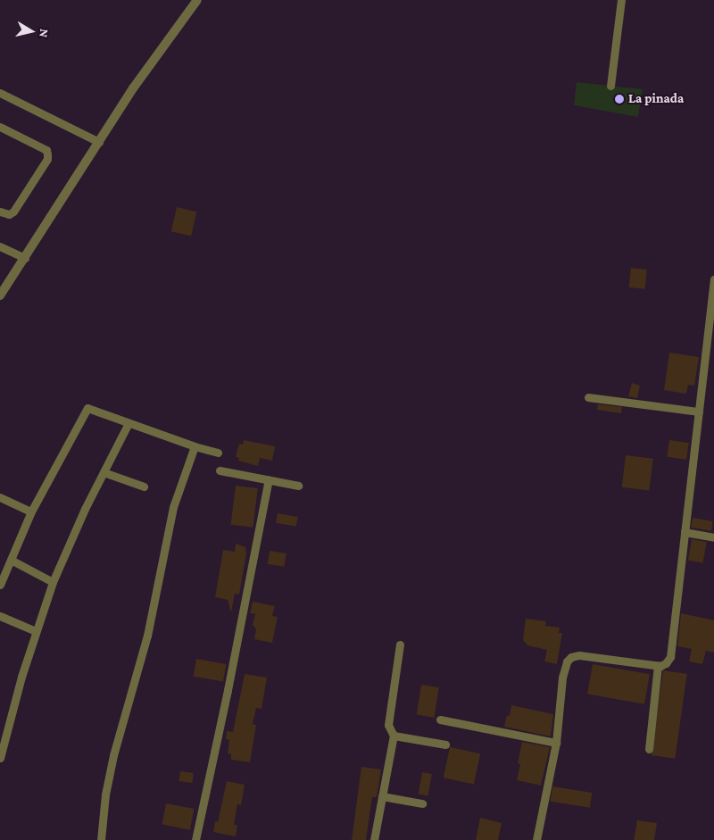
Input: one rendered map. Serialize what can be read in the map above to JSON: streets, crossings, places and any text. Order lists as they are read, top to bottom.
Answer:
{
  "places": ["La pinada"],
  "north": "right"
}
